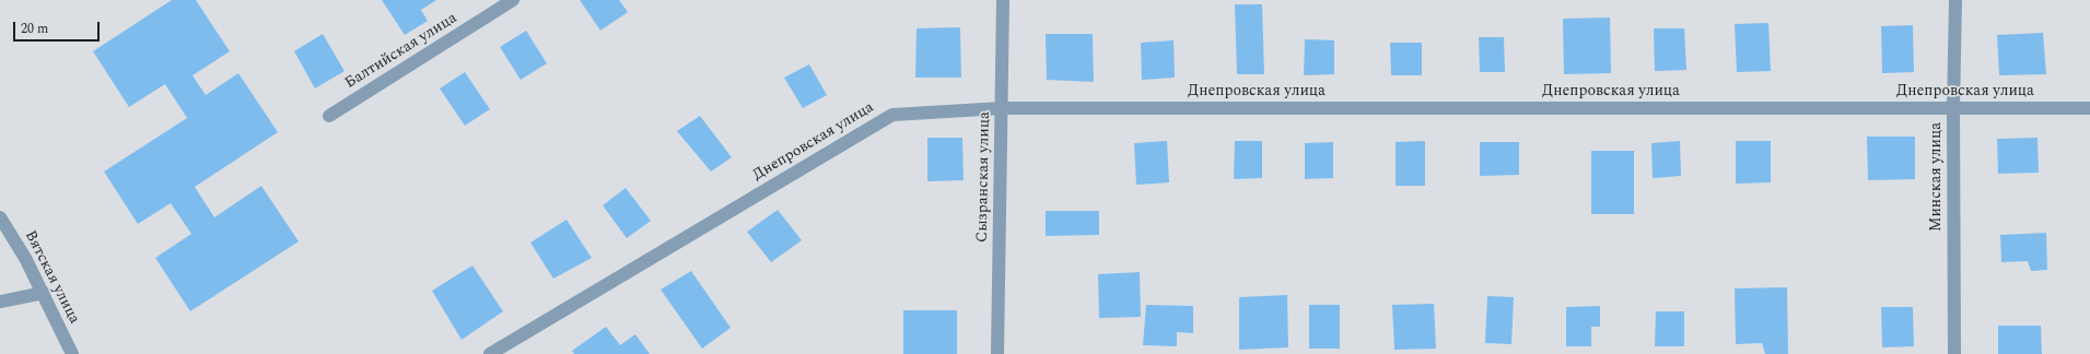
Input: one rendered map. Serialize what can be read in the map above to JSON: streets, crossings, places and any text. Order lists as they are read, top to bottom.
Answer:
{
  "streets": {
    "street": [
      "Балтийская улица",
      "Днепровская улица",
      "Сызранская улица",
      "Минская улица",
      "Вятская улица"
    ]
  },
  "crossings": [
    ["Днепровская улица", "Сызранская улица"],
    ["Днепровская улица", "Минская улица"]
  ],
  "scale_bar": "20 m"
}
